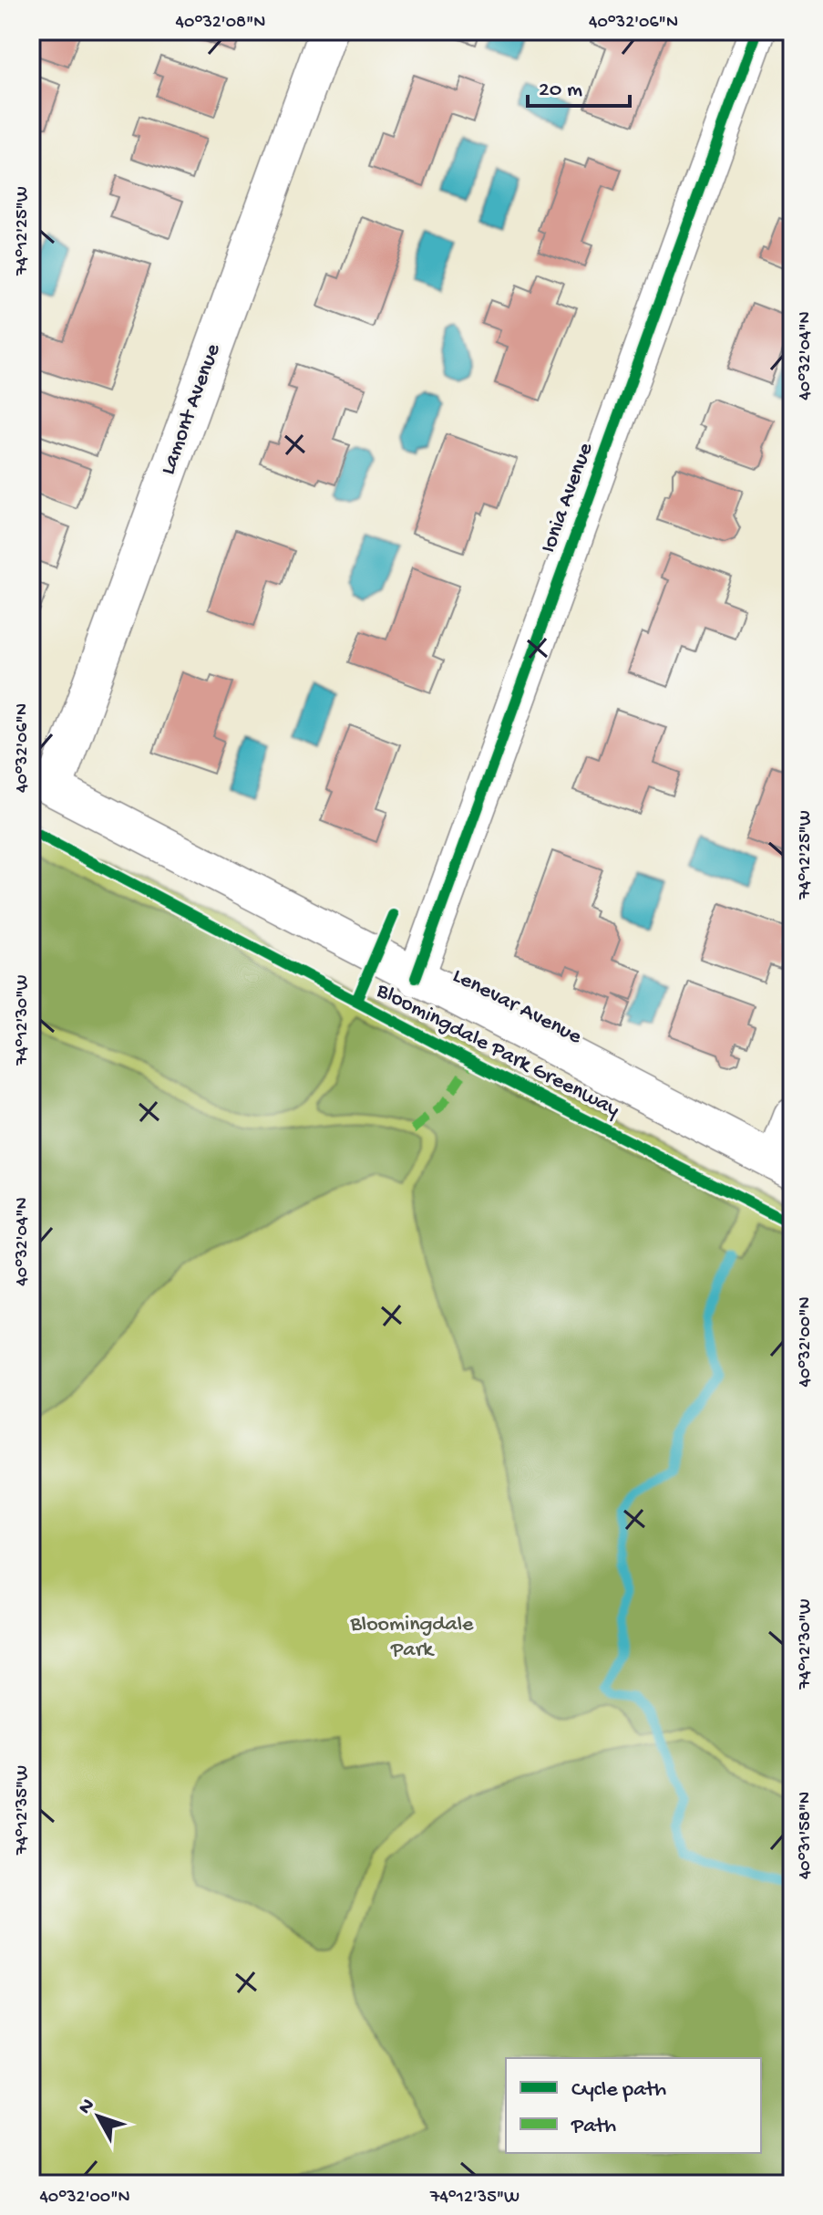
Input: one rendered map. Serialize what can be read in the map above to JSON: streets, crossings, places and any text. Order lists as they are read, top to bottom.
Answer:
{
  "streets": {
    "street": ["Lamont Avenue", "Ionia Avenue", "Lenevar Avenue"],
    "cycle path": ["Bloomingdale Park Greenway"]
  },
  "crossings": [
    ["Lamont Avenue", "Lenevar Avenue"],
    ["Ionia Avenue", "Lenevar Avenue"]
  ],
  "parks": ["Bloomingdale Park"],
  "legend": ["Cycle path", "Path"],
  "scale_bar": "20 m",
  "north": "top left",
  "coordinates": [
    "40°32'08\"N",
    "40°32'06\"N",
    "74°12'25\"W",
    "40°32'04\"N",
    "74°12'30\"W",
    "40°32'00\"N",
    "74°12'35\"W",
    "40°31'58\"N"
  ]
}
